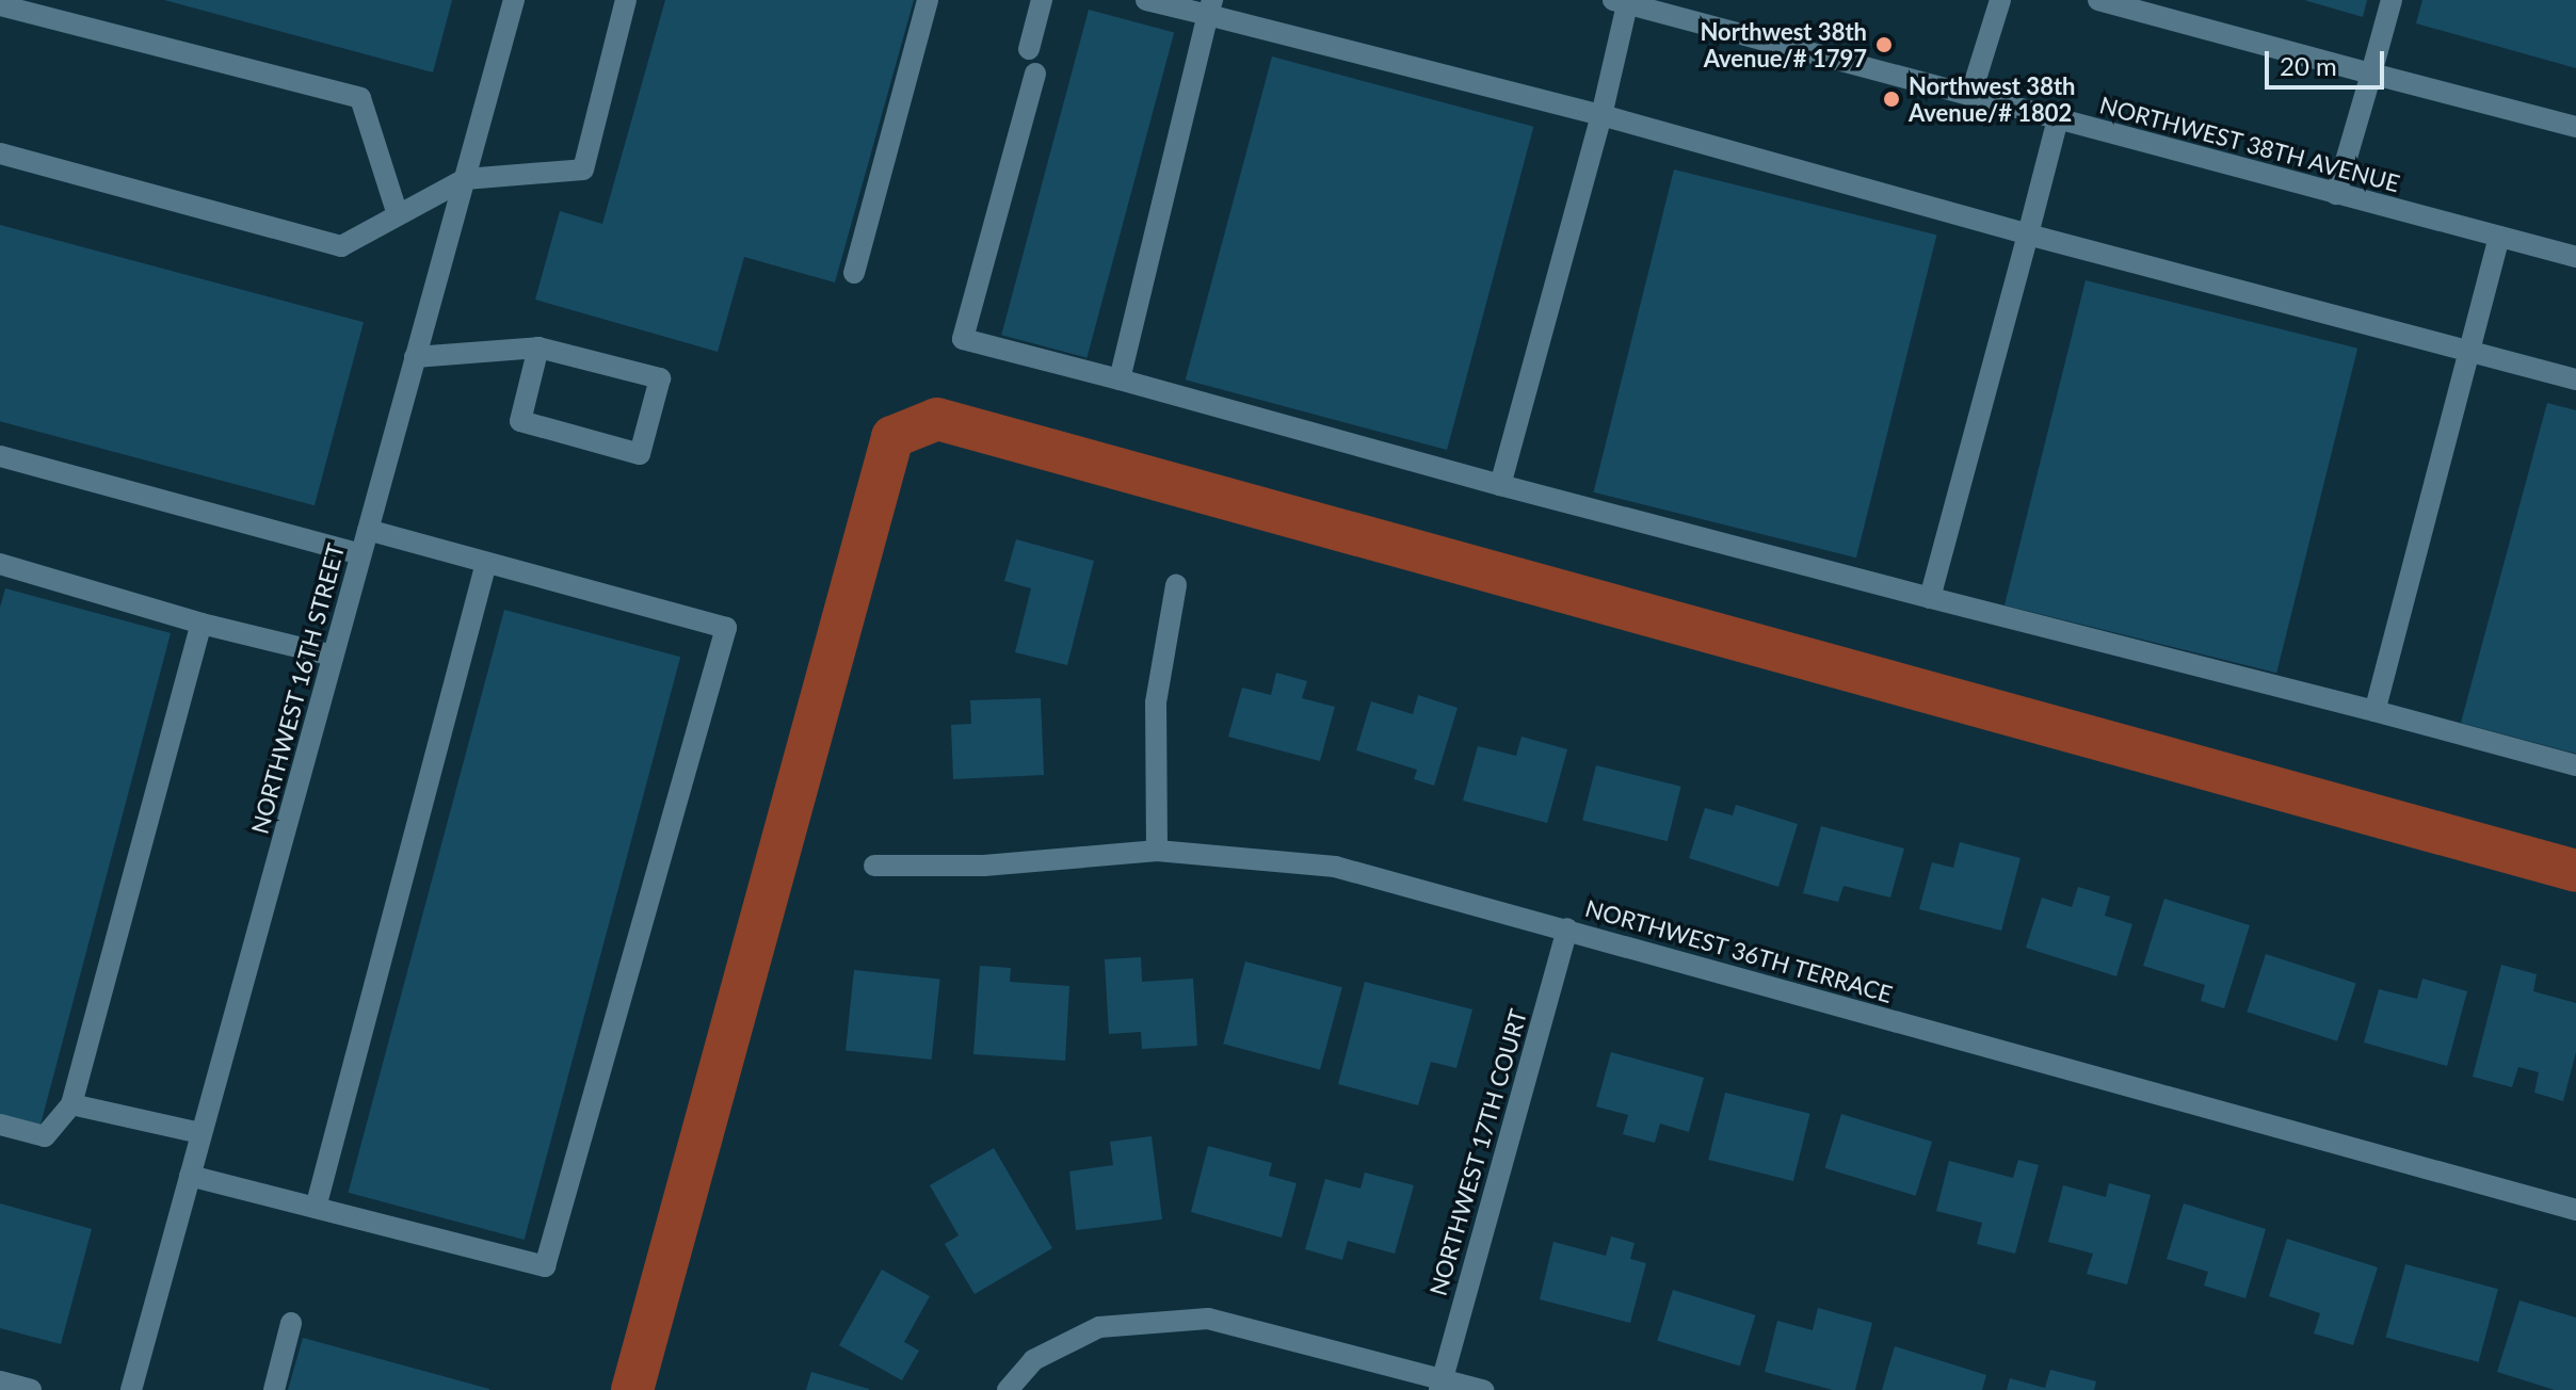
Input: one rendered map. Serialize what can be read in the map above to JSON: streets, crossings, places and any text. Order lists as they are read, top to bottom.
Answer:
{
  "streets": {
    "street": [
      "NORTHWEST 38TH AVENUE",
      "NORTHWEST 16TH STREET",
      "NORTHWEST 36TH TERRACE",
      "NORTHWEST 17TH COURT"
    ]
  },
  "crossings": [
    ["NORTHWEST 36TH TERRACE", "NORTHWEST 17TH COURT"]
  ],
  "places": ["Northwest 38th Avenue/# 1797", "Northwest 38th Avenue/# 1802"],
  "scale_bar": "20 m"
}
